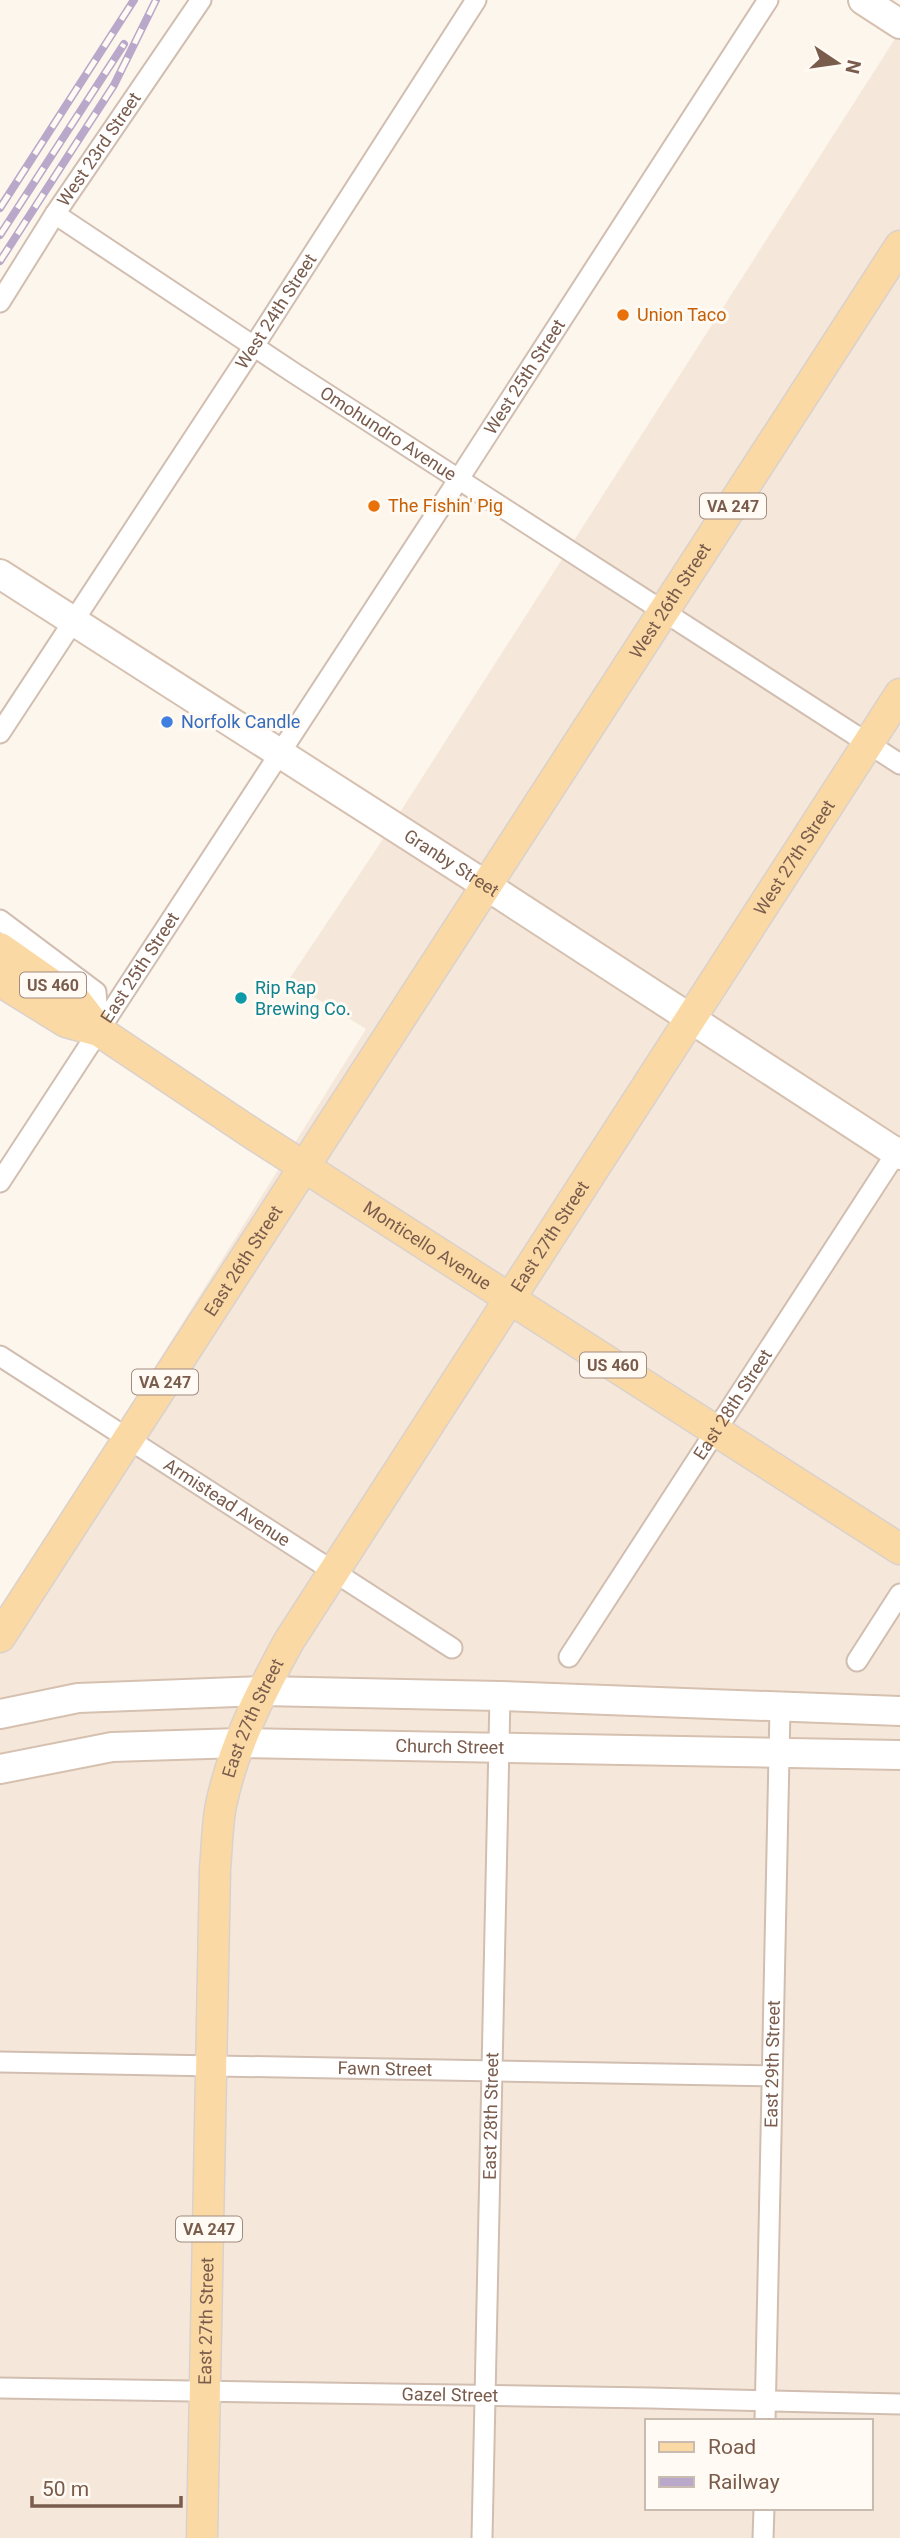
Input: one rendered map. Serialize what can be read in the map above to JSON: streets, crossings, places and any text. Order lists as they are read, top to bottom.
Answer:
{
  "streets": {
    "main road": [
      "VA 247",
      "West 26th Street",
      "West 27th Street",
      "Granby Street",
      "US 460",
      "East 27th Street",
      "Monticello Avenue",
      "East 26th Street",
      "Church Street"
    ],
    "street": [
      "West 23rd Street",
      "West 24th Street",
      "West 25th Street",
      "Omohundro Avenue",
      "East 25th Street",
      "East 28th Street",
      "Armistead Avenue",
      "East 29th Street",
      "Fawn Street",
      "Gazel Street"
    ]
  },
  "crossings": [
    ["West 23rd Street", "Omohundro Avenue"],
    ["West 24th Street", "Omohundro Avenue"],
    ["West 24th Street", "Granby Street"],
    ["West 25th Street", "Omohundro Avenue"],
    ["West 25th Street", "Granby Street"],
    ["West 25th Street", "East 25th Street"],
    ["Omohundro Avenue", "West 26th Street"],
    ["Omohundro Avenue", "West 27th Street"],
    ["West 26th Street", "Granby Street"],
    ["West 26th Street", "East 26th Street"],
    ["West 27th Street", "Granby Street"],
    ["West 27th Street", "East 27th Street"],
    ["Granby Street", "East 25th Street"],
    ["Granby Street", "East 27th Street"],
    ["Granby Street", "East 26th Street"],
    ["Granby Street", "East 28th Street"],
    ["East 25th Street", "Monticello Avenue"],
    ["East 27th Street", "Monticello Avenue"],
    ["East 27th Street", "Armistead Avenue"],
    ["East 27th Street", "Church Street"],
    ["East 27th Street", "Fawn Street"],
    ["East 27th Street", "Gazel Street"],
    ["Monticello Avenue", "East 26th Street"],
    ["Monticello Avenue", "East 28th Street"],
    ["East 26th Street", "Armistead Avenue"],
    ["East 28th Street", "Church Street"],
    ["East 28th Street", "Fawn Street"],
    ["East 28th Street", "Gazel Street"],
    ["Church Street", "East 29th Street"],
    ["East 29th Street", "Fawn Street"],
    ["East 29th Street", "Gazel Street"]
  ],
  "places": [
    "Union Taco",
    "The Fishin' Pig",
    "Norfolk Candle",
    "Rip Rap Brewing Co."
  ],
  "legend": ["Road", "Railway"],
  "scale_bar": "50 m",
  "north": "right"
}
